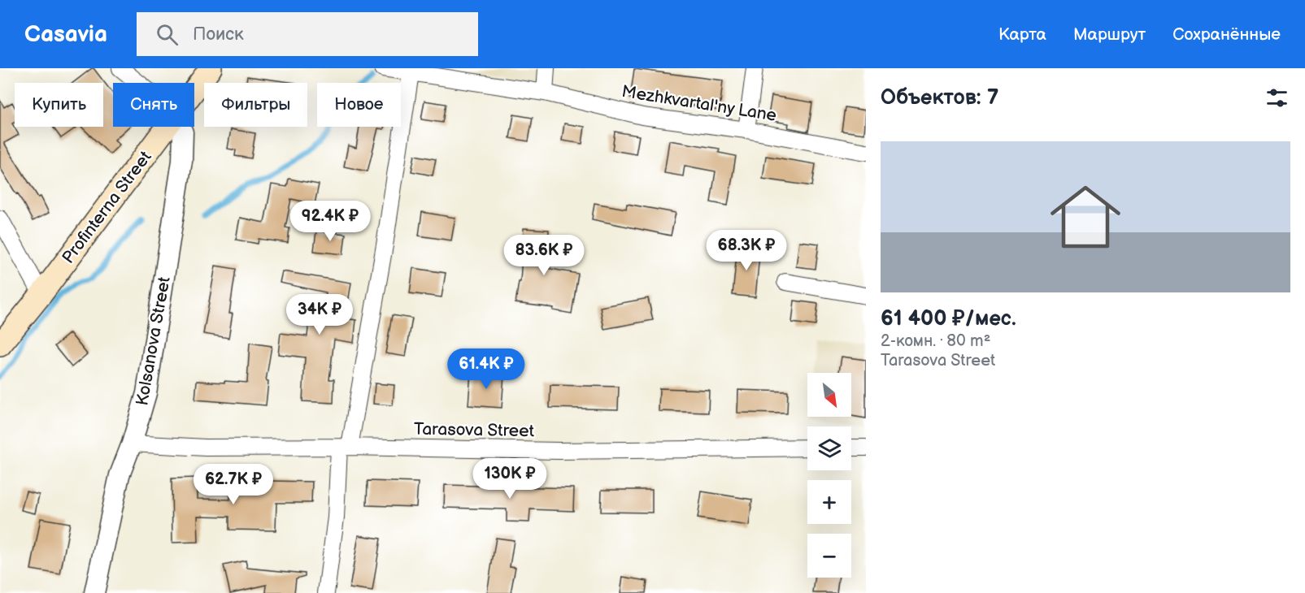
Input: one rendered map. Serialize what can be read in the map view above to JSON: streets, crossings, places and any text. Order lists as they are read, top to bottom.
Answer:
{
  "streets": {
    "main road": ["Profinterna Street"],
    "street": ["Mezhkvartal'ny Lane", "Kolsanova Street", "Tarasova Street"]
  },
  "crossings": [
    ["Kolsanova Street", "Tarasova Street"]
  ],
  "north": "bottom right",
  "page": {
    "header": "Casavia",
    "search": "Поиск",
    "nav": ["Карта", "Маршрут", "Сохранённые"],
    "heading": "Объектов: 7",
    "chip": [
      "Купить",
      "Снять",
      "Фильтры",
      "Новое"
    ],
    "list": [
      {
        "name": "61 400 ₽/мес.",
        "note": "2-комн. · 80 m² · Tarasova Street"
      }
    ],
    "price": [
      "92.4K ₽",
      "68.3K ₽",
      "83.6K ₽",
      "34K ₽",
      "61.4K ₽",
      "130K ₽",
      "62.7K ₽"
    ],
    "map_buttons": ["+", "−"]
  }
}
